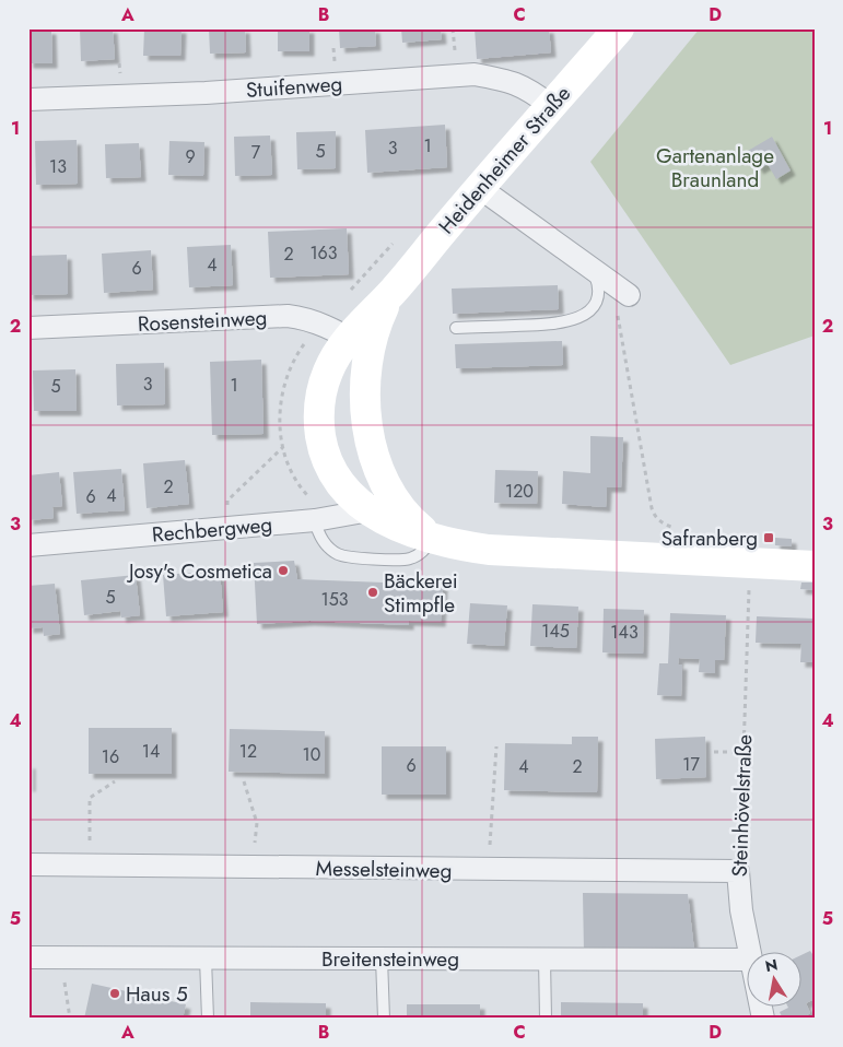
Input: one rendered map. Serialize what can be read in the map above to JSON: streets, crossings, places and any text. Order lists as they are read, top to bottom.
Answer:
{
  "streets": {
    "main road": ["Heidenheimer Straße"],
    "street": [
      "Stuifenweg",
      "Rosensteinweg",
      "Rechbergweg",
      "Steinhövelstraße",
      "Messelsteinweg",
      "Breitensteinweg"
    ]
  },
  "crossings": [
    ["Stuifenweg", "Heidenheimer Straße"],
    ["Heidenheimer Straße", "Rosensteinweg"],
    ["Heidenheimer Straße", "Rechbergweg"],
    ["Steinhövelstraße", "Messelsteinweg"]
  ],
  "parks": ["Gartenanlage Braunland"],
  "places": {
    "transit": ["Safranberg"],
    "other": ["Josy's Cosmetica", "Bäckerei Stimpfle", "Haus 5"]
  },
  "house_numbers": [
    "1",
    "3",
    "5",
    "7",
    "9",
    "13",
    "163",
    "2",
    "4",
    "6",
    "3",
    "1",
    "5",
    "2",
    "120",
    "4",
    "6",
    "5",
    "153",
    "145",
    "143",
    "14",
    "12",
    "10",
    "16",
    "17",
    "6",
    "4",
    "2"
  ],
  "north": "top",
  "grid": {
    "columns": [
      "A",
      "B",
      "C",
      "D"
    ],
    "rows": [
      "1",
      "2",
      "3",
      "4",
      "5"
    ]
  }
}
